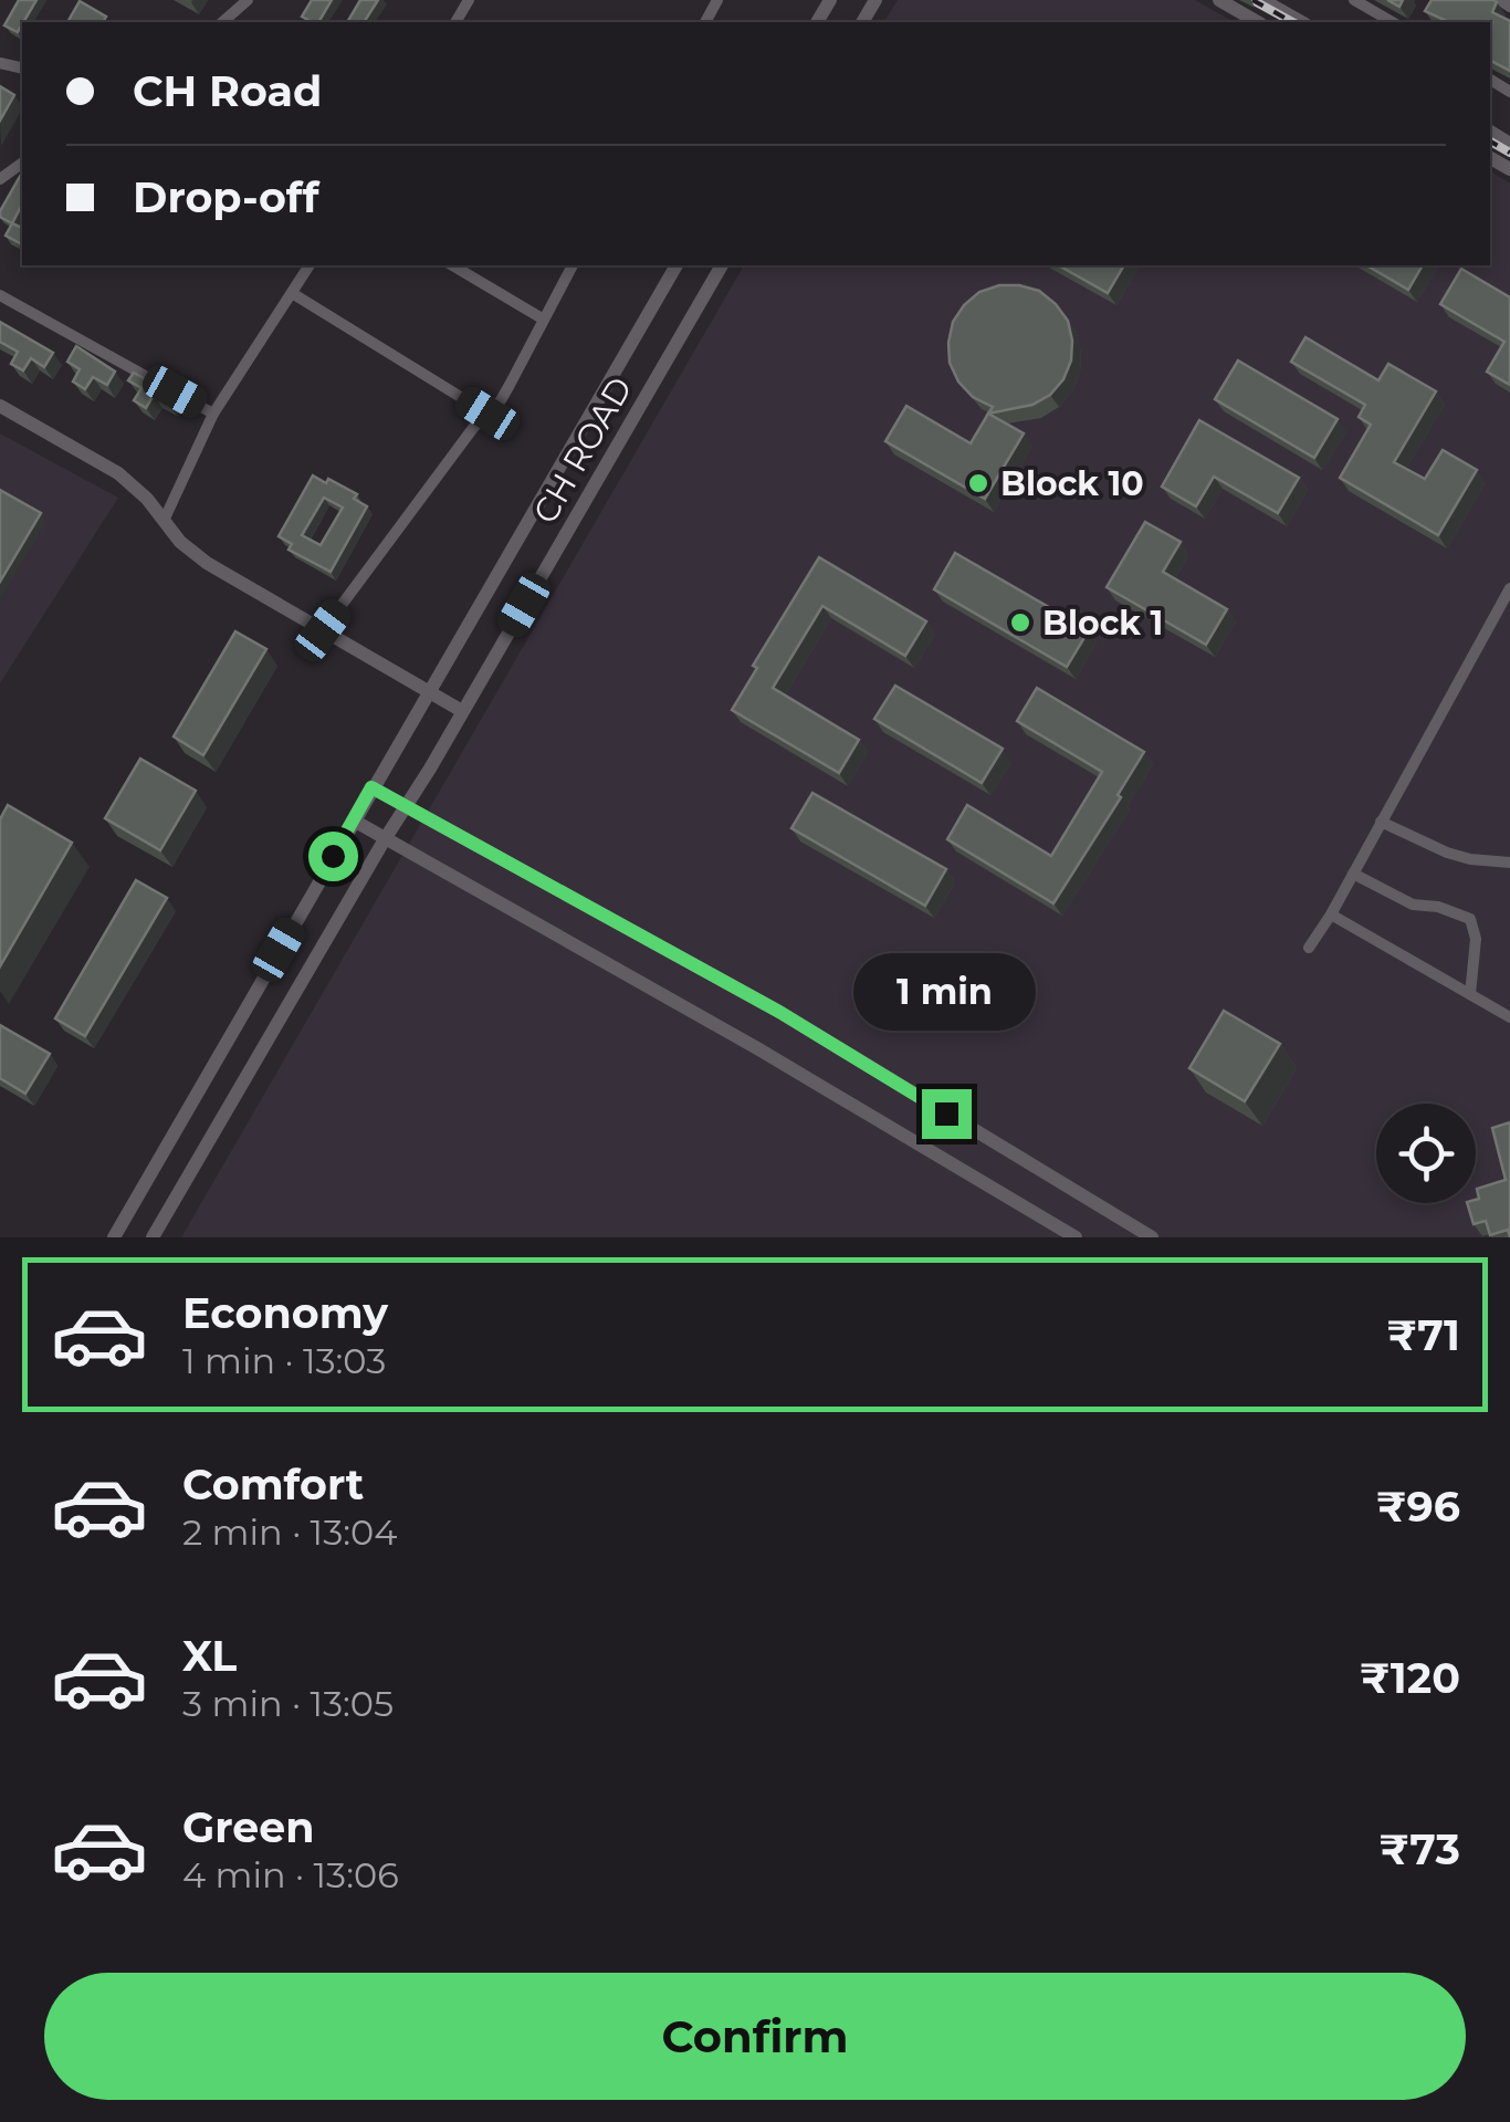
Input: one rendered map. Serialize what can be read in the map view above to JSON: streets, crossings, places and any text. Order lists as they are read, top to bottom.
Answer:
{
  "streets": {
    "street": ["CH ROAD"]
  },
  "places": ["Block 10", "Block 1"],
  "page": {
    "banner": ["CH Road", "Drop-off"],
    "bubble": "1 min",
    "list": [
      {
        "name": "Economy",
        "note": "1 min · 13:03",
        "value": "₹71"
      },
      {
        "name": "Comfort",
        "note": "2 min · 13:04",
        "value": "₹96"
      },
      {
        "name": "XL",
        "note": "3 min · 13:05",
        "value": "₹120"
      },
      {
        "name": "Green",
        "note": "4 min · 13:06",
        "value": "₹73"
      }
    ],
    "buttons": "Confirm"
  }
}
